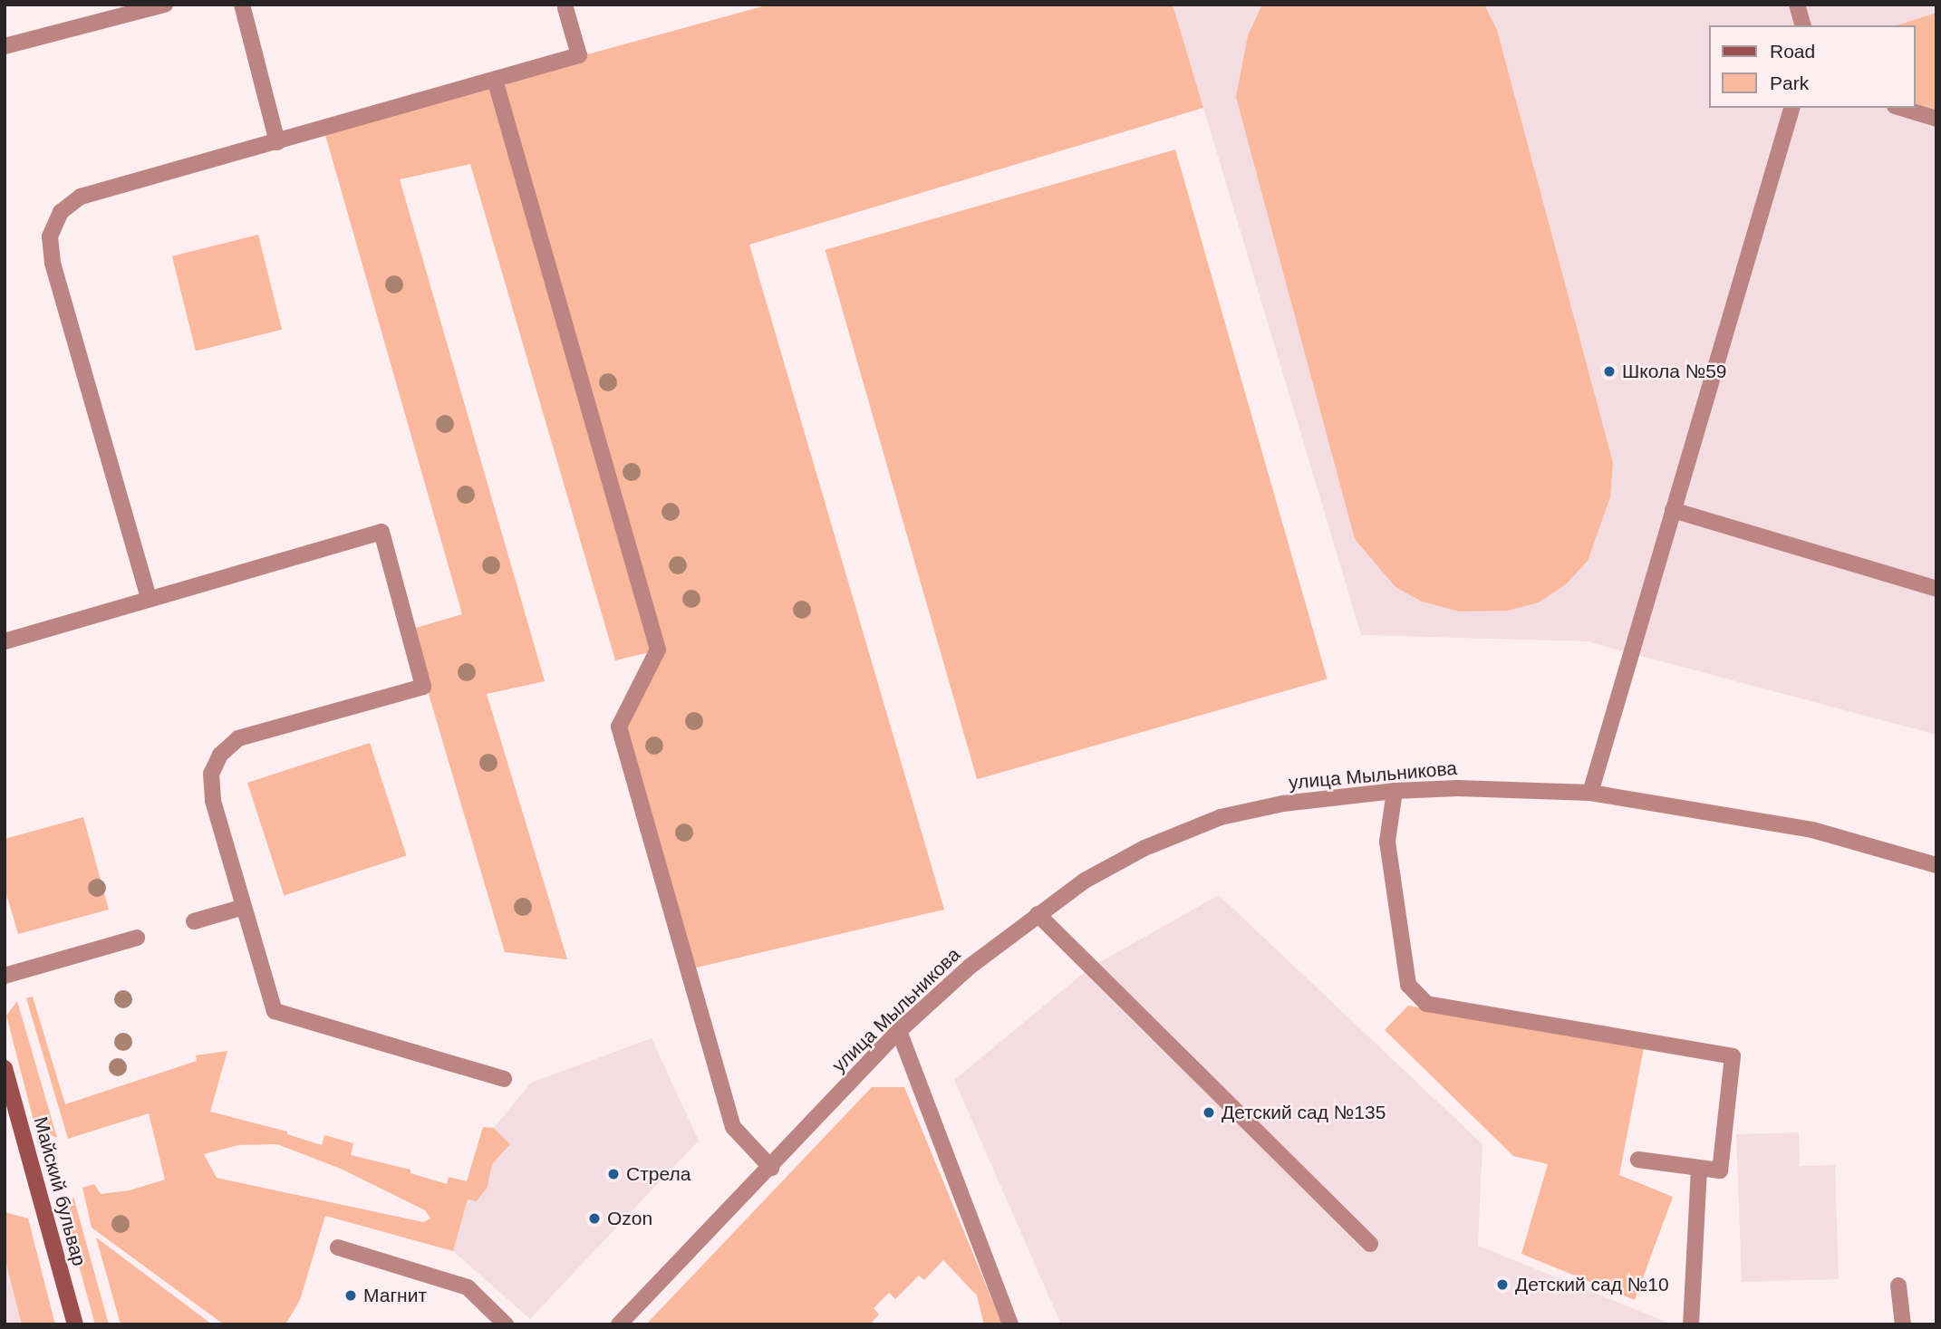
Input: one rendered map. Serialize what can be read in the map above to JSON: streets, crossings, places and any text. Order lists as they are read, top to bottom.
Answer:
{
  "streets": {
    "main road": ["Майский бульвар"],
    "street": ["улица Мыльникова"]
  },
  "places": [
    "Школа №59",
    "Детский сад №135",
    "Стрела",
    "Ozon",
    "Детский сад №10",
    "Магнит"
  ],
  "legend": ["Road", "Park"]
}
